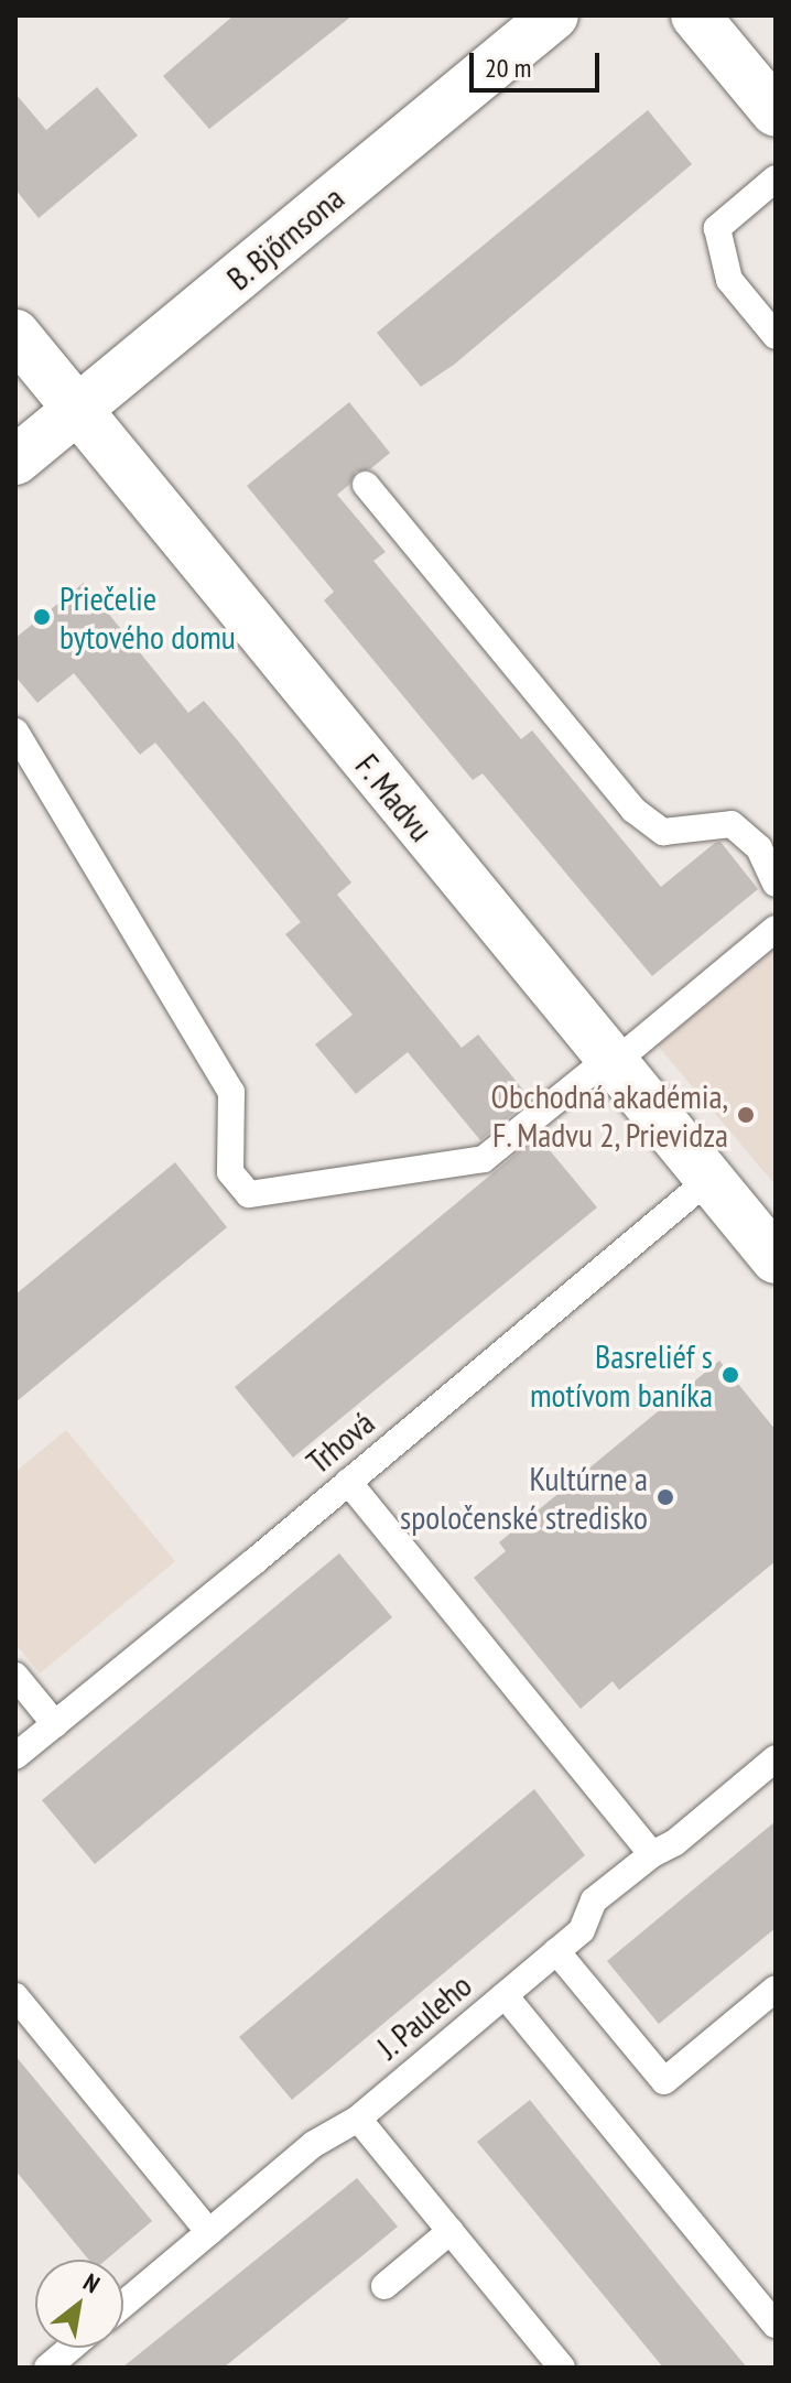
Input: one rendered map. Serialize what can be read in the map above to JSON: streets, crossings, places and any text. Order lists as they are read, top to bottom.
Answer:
{
  "streets": {
    "street": ["B. Bjőrnsona", "F. Madvu"],
    "lane": ["Trhová", "J. Pauleho"]
  },
  "crossings": [
    ["B. Bjőrnsona", "F. Madvu"],
    ["F. Madvu", "Trhová"]
  ],
  "places": [
    "Priečelie bytového domu",
    "Obchodná akadémia, F. Madvu 2, Prievidza",
    "Basreliéf s motívom baníka",
    "Kultúrne a spoločenské stredisko"
  ],
  "scale_bar": "20 m",
  "north": "top right"
}
